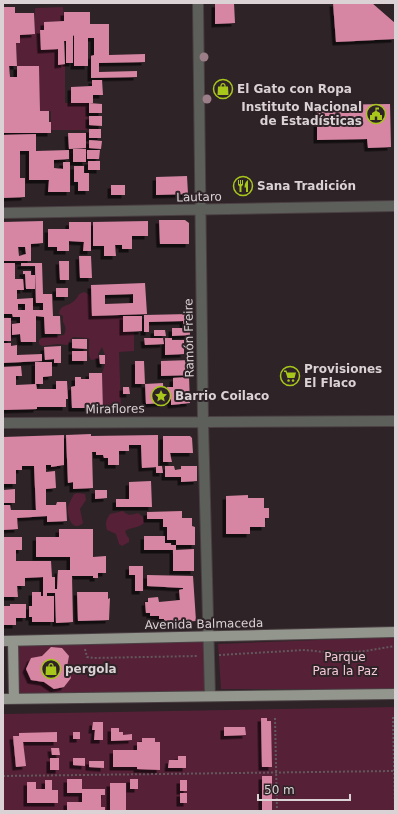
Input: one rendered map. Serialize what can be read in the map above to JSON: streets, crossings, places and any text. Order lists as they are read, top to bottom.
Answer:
{
  "streets": {
    "main road": ["Avenida Balmaceda"],
    "street": ["Lautaro", "Ramón Freire", "Miraflores"]
  },
  "crossings": [
    ["Lautaro", "Ramón Freire"],
    ["Ramón Freire", "Miraflores"],
    ["Ramón Freire", "Avenida Balmaceda"]
  ],
  "parks": ["Parque Para la Paz"],
  "places": {
    "shop": ["El Gato con Ropa", "pergola"],
    "public building": ["Instituto Nacional de Estadísticas"],
    "restaurant": ["Sana Tradición"],
    "supermarket": ["Provisiones El Flaco"],
    "place": ["Barrio Coilaco"]
  },
  "scale_bar": "50 m"
}
